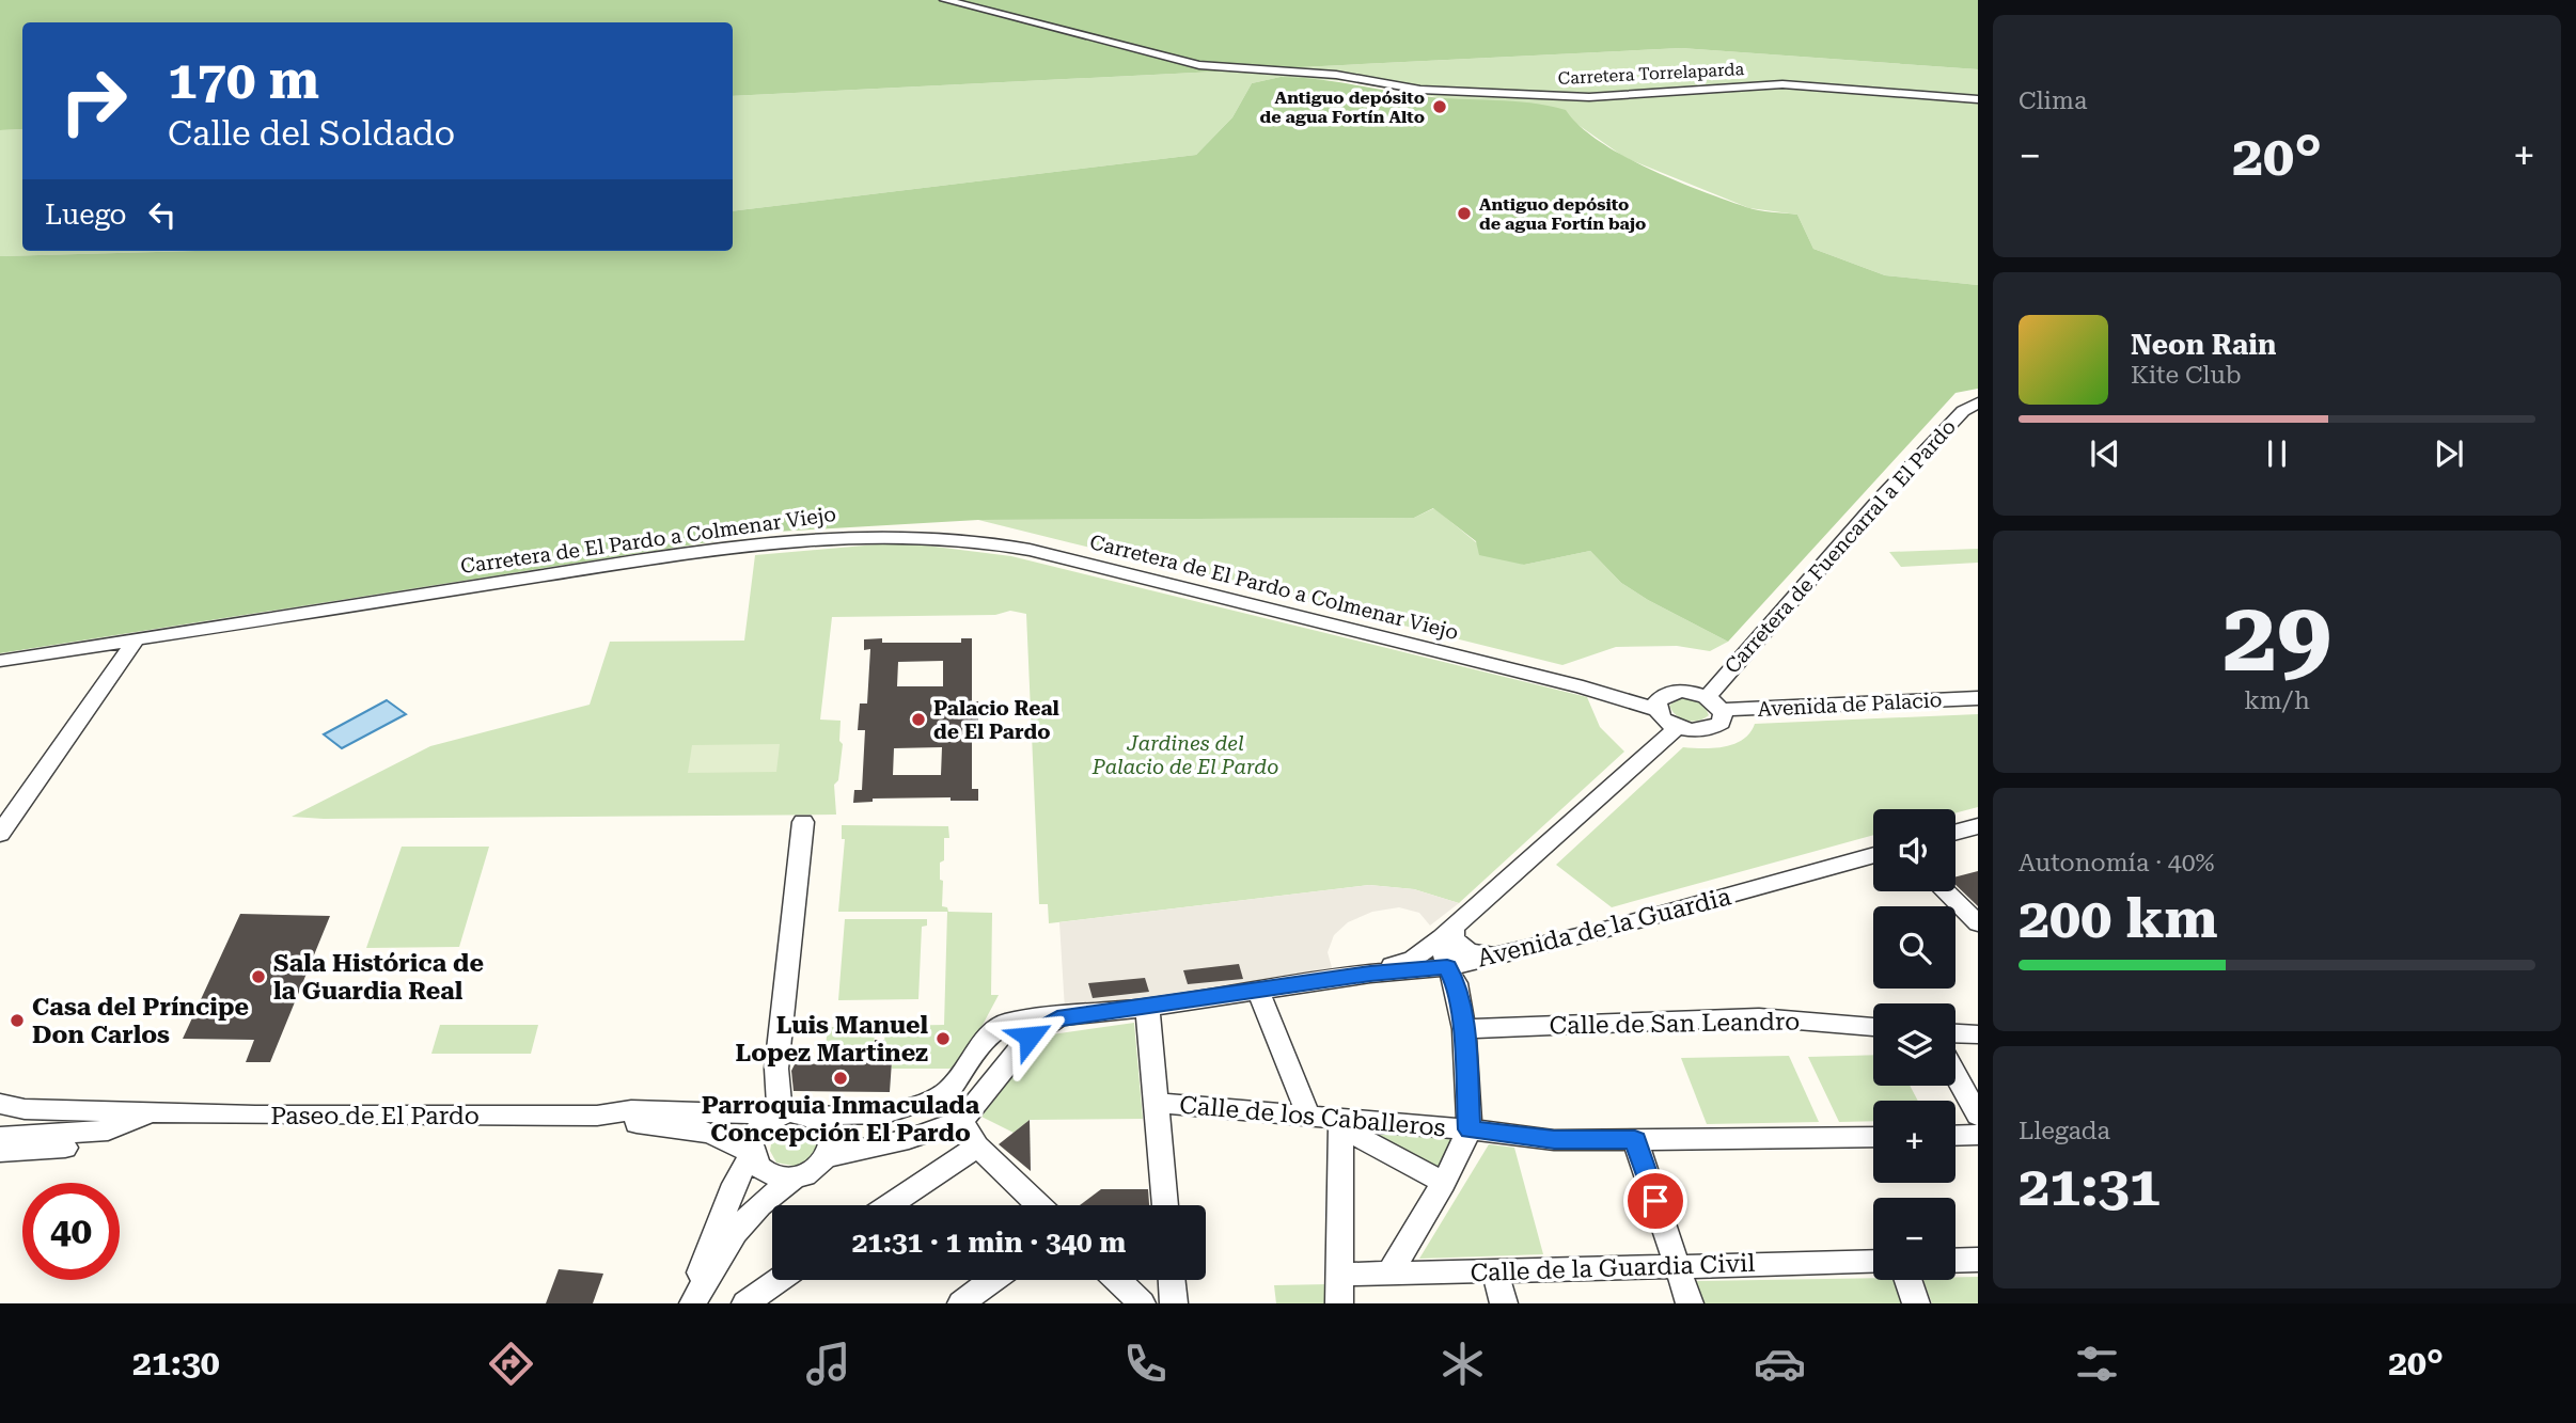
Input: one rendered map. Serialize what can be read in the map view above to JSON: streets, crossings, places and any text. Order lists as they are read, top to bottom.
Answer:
{
  "streets": {
    "street": [
      "Carretera Torrelaparda",
      "Carretera de El Pardo a Colmenar Viejo",
      "Carretera de Fuencarral a El Pardo",
      "Avenida de Palacio",
      "Avenida de la Guardia",
      "Calle de San Leandro",
      "Paseo de El Pardo",
      "Calle de los Caballeros",
      "Calle de la Guardia Civil"
    ]
  },
  "parks": ["Jardines del Palacio de El Pardo"],
  "places": [
    "Antiguo depósito de agua Fortín Alto",
    "Antiguo depósito de agua Fortín bajo",
    "Palacio Real de El Pardo",
    "Sala Histórica de la Guardia Real",
    "Casa del Príncipe Don Carlos",
    "Luis Manuel Lopez Martinez",
    "Parroquia Inmaculada Concepción El Pardo"
  ],
  "page": {
    "tile": [
      "Clima",
      ["29", "km/h"],
      ["Autonomía · 40%", "200 km"],
      ["Llegada", "21:31"]
    ],
    "turn": ["170 m", "Calle del Soldado"],
    "heat": ["−", "20°", "+"],
    "then": "Luego",
    "song": ["Neon Rain", "Kite Club"],
    "map_buttons": ["+", "−"],
    "limit": "40",
    "trip": "21:31 · 1 min · 340 m",
    "tabs": ["21:30", "20°"]
  }
}
